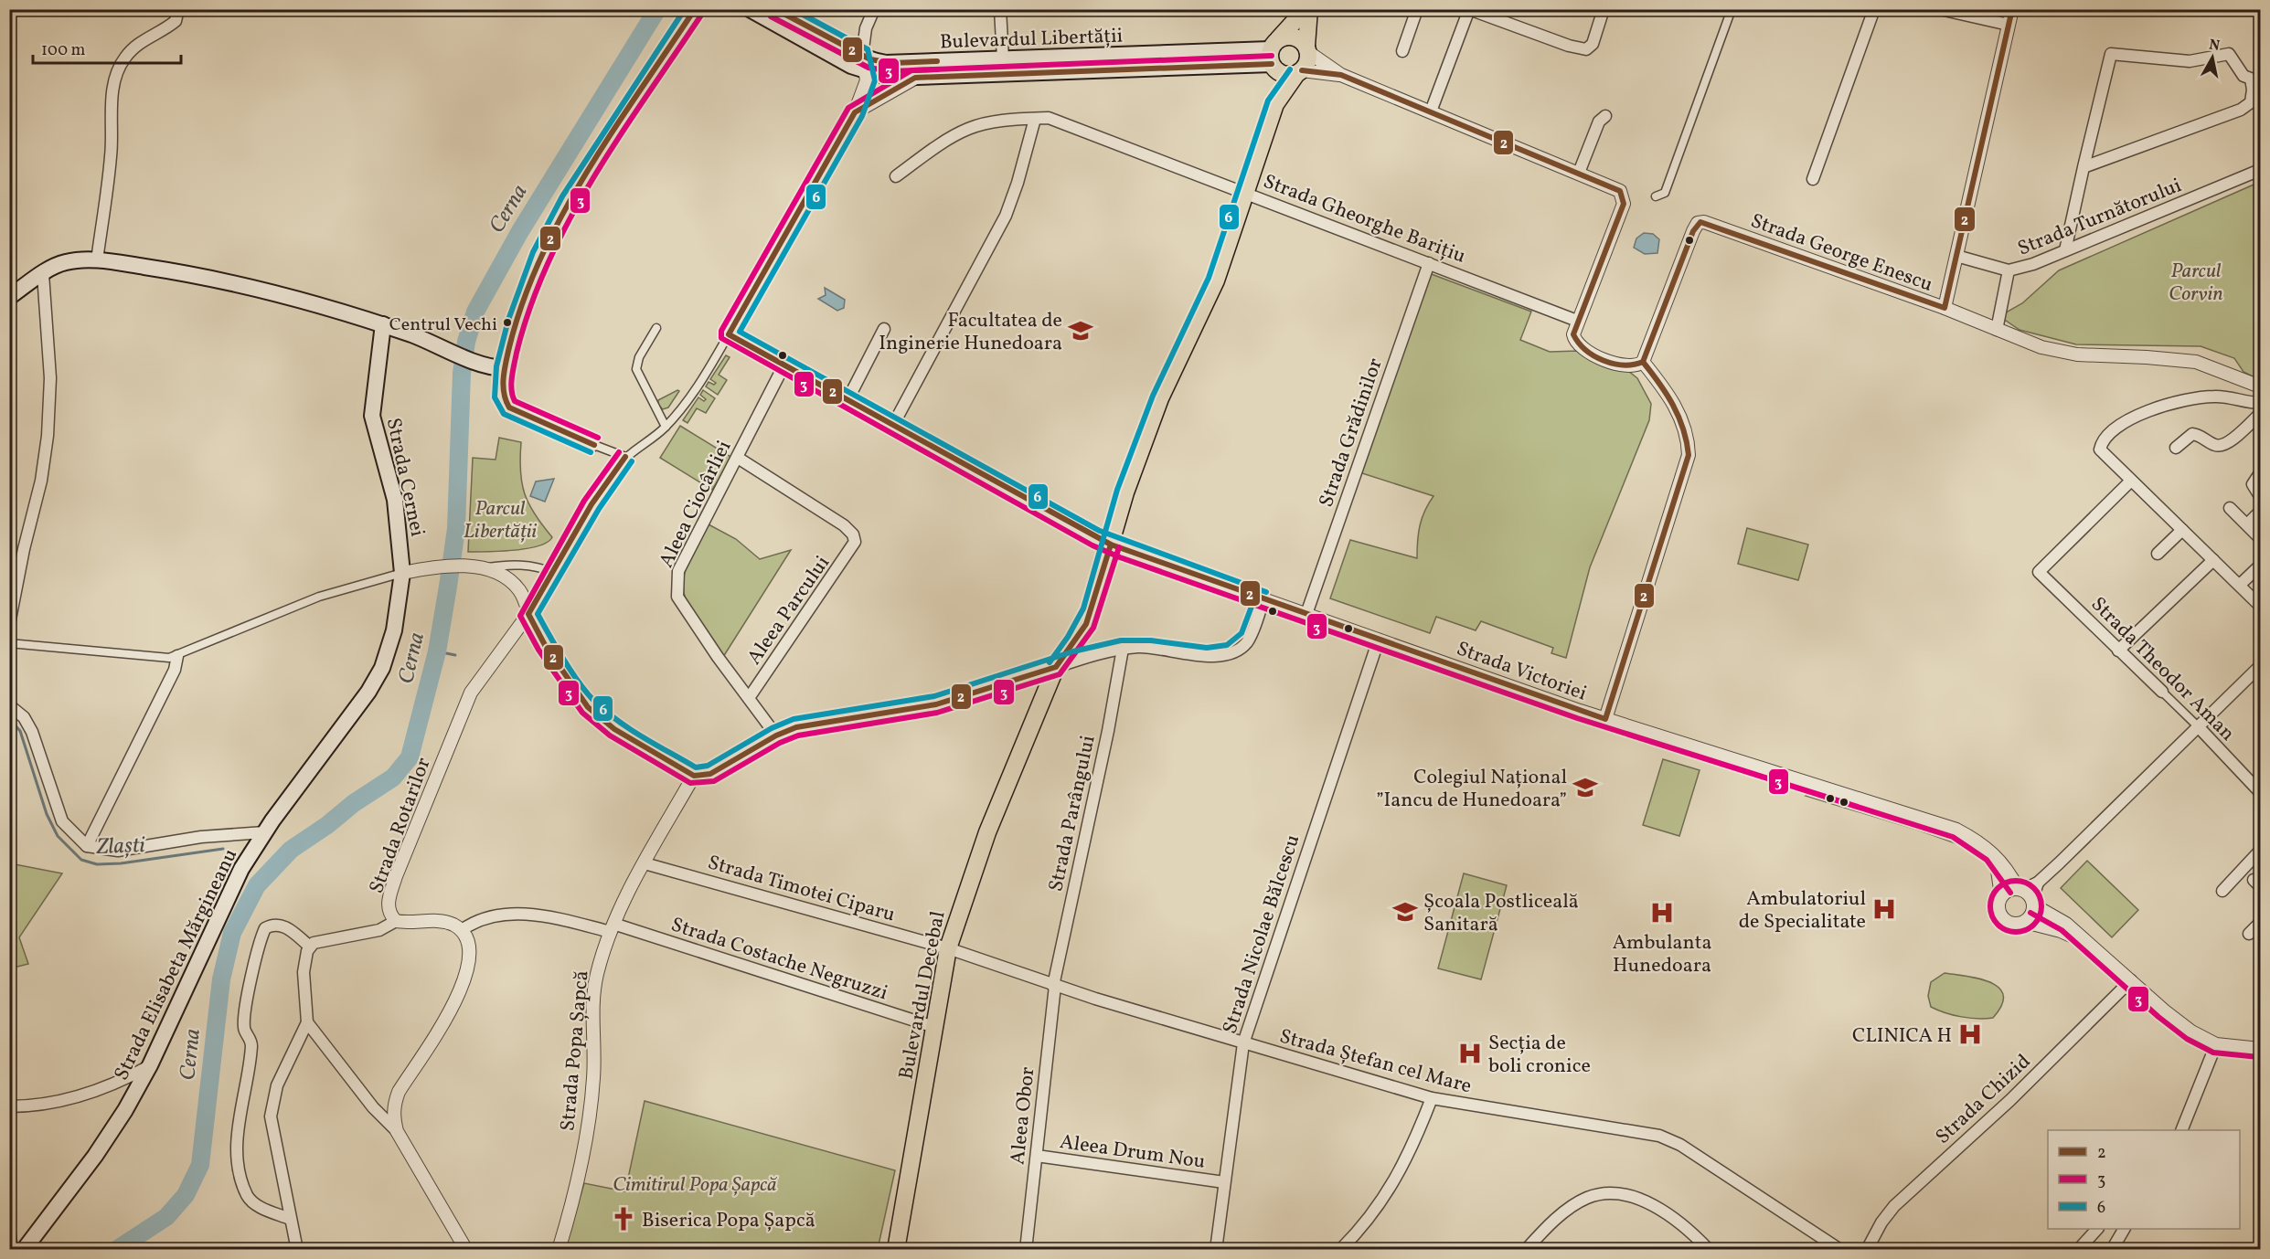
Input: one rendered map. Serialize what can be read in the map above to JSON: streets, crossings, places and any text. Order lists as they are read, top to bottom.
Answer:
{
  "streets": {
    "main road": [
      "Bulevardul Libertății",
      "Strada Cernei",
      "Strada Elisabeta Mărgineanu",
      "Bulevardul Decebal"
    ],
    "street": [
      "Strada Turnătorului",
      "Strada Gheorghe Barițiu",
      "Strada George Enescu",
      "Strada Grădinilor",
      "Aleea Ciocârliei",
      "Aleea Parcului",
      "Strada Theodor Aman",
      "Strada Victoriei",
      "Strada Parângului",
      "Strada Rotarilor",
      "Strada Timotei Ciparu",
      "Strada Nicolae Bălcescu",
      "Strada Costache Negruzzi",
      "Strada Popa Șapcă",
      "Strada Ștefan cel Mare",
      "Strada Chizid",
      "Aleea Obor",
      "Aleea Drum Nou"
    ]
  },
  "crossings": [
    ["Strada Turnătorului", "Strada George Enescu"],
    ["Strada Gheorghe Barițiu", "Strada Grădinilor"],
    ["Strada Gheorghe Barițiu", "Bulevardul Decebal"],
    ["Strada Grădinilor", "Strada Victoriei"],
    ["Strada Cernei", "Strada Elisabeta Mărgineanu"],
    ["Aleea Ciocârliei", "Aleea Parcului"],
    ["Aleea Ciocârliei", "Strada Victoriei"],
    ["Strada Victoriei", "Strada Nicolae Bălcescu"],
    ["Strada Victoriei", "Bulevardul Decebal"],
    ["Strada Victoriei", "Strada Chizid"],
    ["Strada Parângului", "Strada Ștefan cel Mare"],
    ["Strada Parângului", "Aleea Obor"],
    ["Strada Rotarilor", "Strada Costache Negruzzi"],
    ["Strada Timotei Ciparu", "Bulevardul Decebal"],
    ["Strada Timotei Ciparu", "Strada Popa Șapcă"],
    ["Strada Timotei Ciparu", "Strada Ștefan cel Mare"],
    ["Strada Nicolae Bălcescu", "Strada Ștefan cel Mare"],
    ["Strada Nicolae Bălcescu", "Aleea Drum Nou"],
    ["Strada Costache Negruzzi", "Bulevardul Decebal"],
    ["Strada Costache Negruzzi", "Strada Popa Șapcă"],
    ["Bulevardul Decebal", "Strada Ștefan cel Mare"],
    ["Strada Ștefan cel Mare", "Aleea Obor"],
    ["Aleea Obor", "Aleea Drum Nou"]
  ],
  "water": ["Cerna", "Zlaști"],
  "parks": ["Parcul Corvin", "Parcul Libertății", "Cimitirul Popa Șapcă"],
  "places": {
    "other": ["Centrul Vechi"],
    "school or university": ["Facultatea de Inginerie Hunedoara", "Colegiul Național ”Iancu de Hunedoara”", "Școala Postliceală Sanitară"],
    "hospital": [
      "Ambulatoriul de Specialitate",
      "Ambulanta Hunedoara",
      "CLINICA H",
      "Secția de boli cronice"
    ],
    "church": ["Biserica Popa Șapcă"]
  },
  "lines": ["transit line 2", "transit line 6", "transit line 3"],
  "legend": ["2", "3", "6"],
  "scale_bar": "100 m",
  "north": "top"
}
